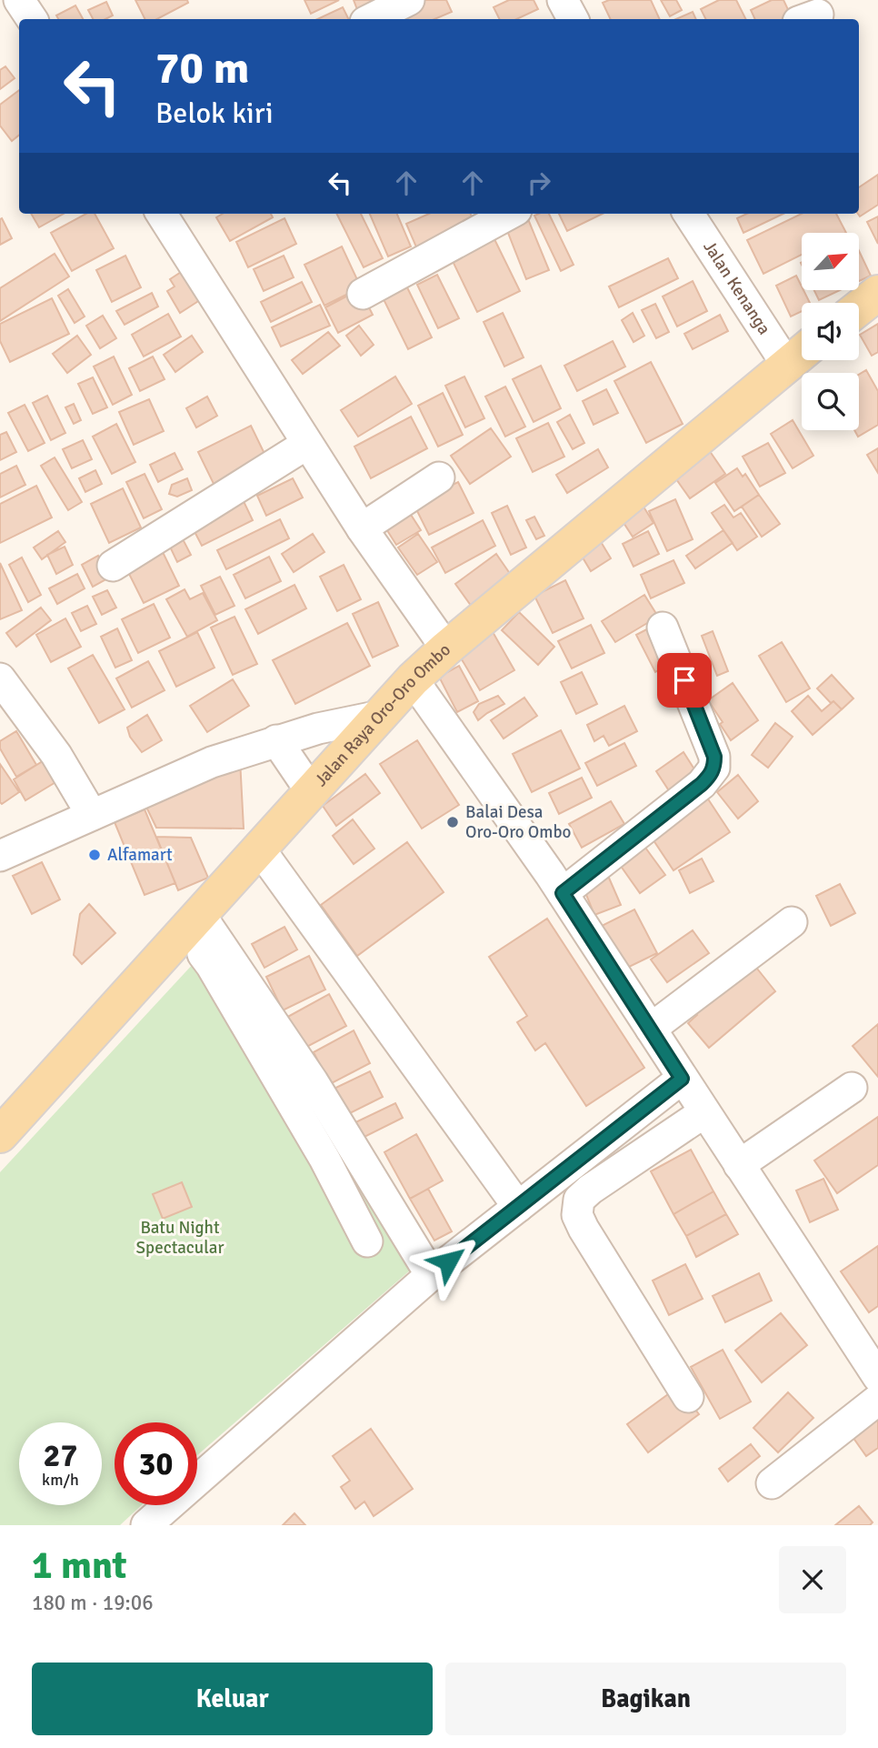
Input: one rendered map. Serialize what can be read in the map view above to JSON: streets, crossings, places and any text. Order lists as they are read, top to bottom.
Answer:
{
  "streets": {
    "main road": ["Jalan Raya Oro-Oro Ombo"],
    "street": ["Jalan Kenanga"]
  },
  "crossings": [
    ["Jalan Kenanga", "Jalan Raya Oro-Oro Ombo"]
  ],
  "parks": ["Batu Night Spectacular"],
  "places": ["Balai Desa Oro-Oro Ombo", "Alfamart"],
  "north": "top right",
  "page": {
    "turn": ["70 m", "Belok kiri"],
    "speed": "27 km/h",
    "limit": "30",
    "heading": ["1 mnt", "180 m · 19:06"],
    "buttons": ["Keluar", "Bagikan"]
  }
}
